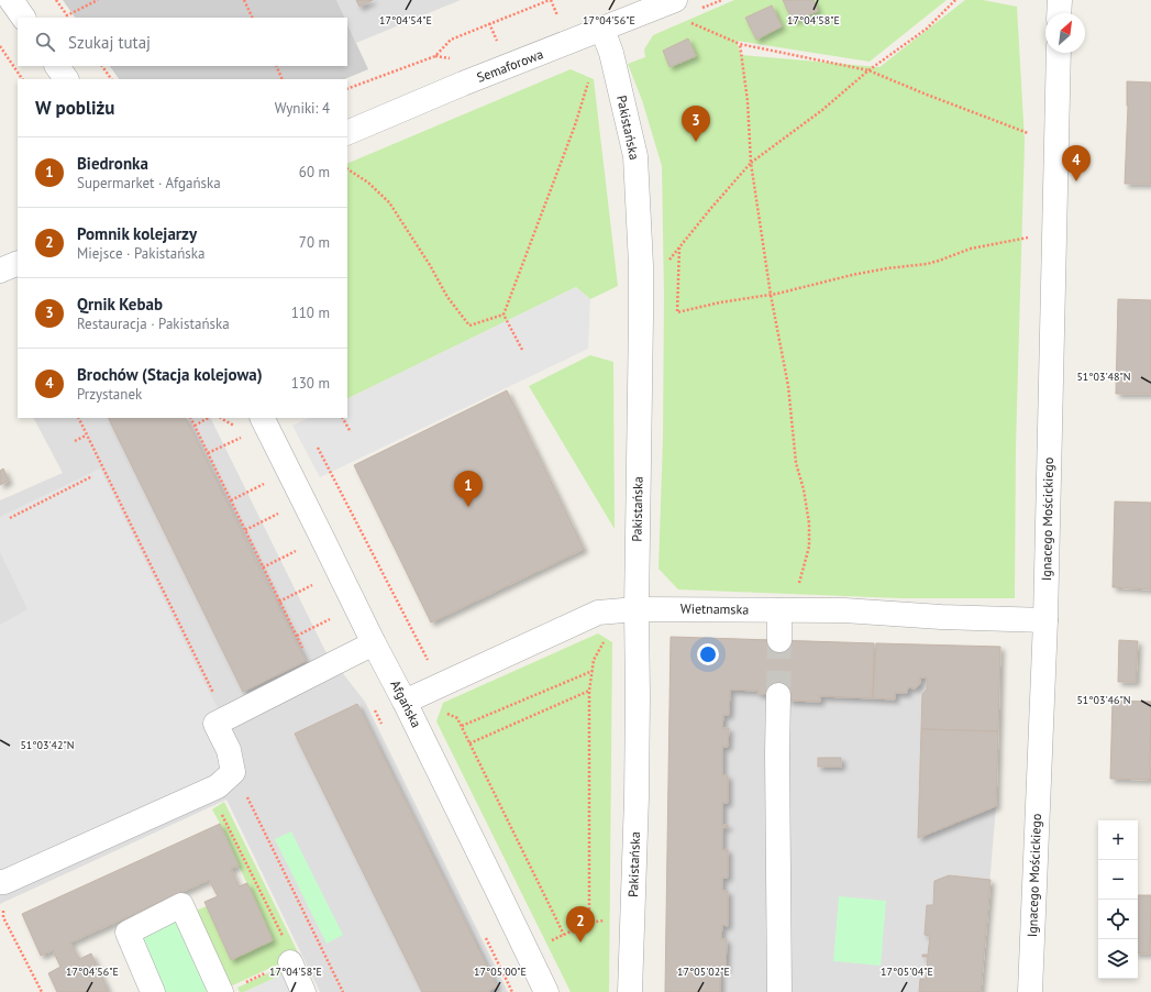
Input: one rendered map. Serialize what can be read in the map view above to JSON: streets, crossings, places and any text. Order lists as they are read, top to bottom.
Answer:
{
  "streets": {
    "street": [
      "Semaforowa",
      "Pakistańska",
      "Ignacego Mościckiego",
      "Wietnamska",
      "Afgańska"
    ]
  },
  "crossings": [
    ["Semaforowa", "Pakistańska"],
    ["Pakistańska", "Wietnamska"],
    ["Ignacego Mościckiego", "Wietnamska"],
    ["Wietnamska", "Afgańska"]
  ],
  "north": "top right",
  "page": {
    "search": "Szukaj tutaj",
    "heading": ["W pobliżu", "Wyniki: 4"],
    "pins": [
      "3",
      "4",
      "1",
      "2"
    ],
    "list": [
      {
        "mark": "1",
        "name": "Biedronka",
        "note": "Supermarket · Afgańska",
        "value": "60 m"
      },
      {
        "mark": "2",
        "name": "Pomnik kolejarzy",
        "note": "Miejsce · Pakistańska",
        "value": "70 m"
      },
      {
        "mark": "3",
        "name": "Qrnik Kebab",
        "note": "Restauracja · Pakistańska",
        "value": "110 m"
      },
      {
        "mark": "4",
        "name": "Brochów (Stacja kolejowa)",
        "note": "Przystanek",
        "value": "130 m"
      }
    ],
    "map_buttons": ["+", "−"]
  },
  "coordinates": [
    "17°04'54\"E",
    "17°04'56\"E",
    "17°04'58\"E",
    "51°03'48\"N",
    "51°03'46\"N",
    "51°03'42\"N",
    "17°05'00\"E",
    "17°05'02\"E",
    "17°05'04\"E"
  ]
}
